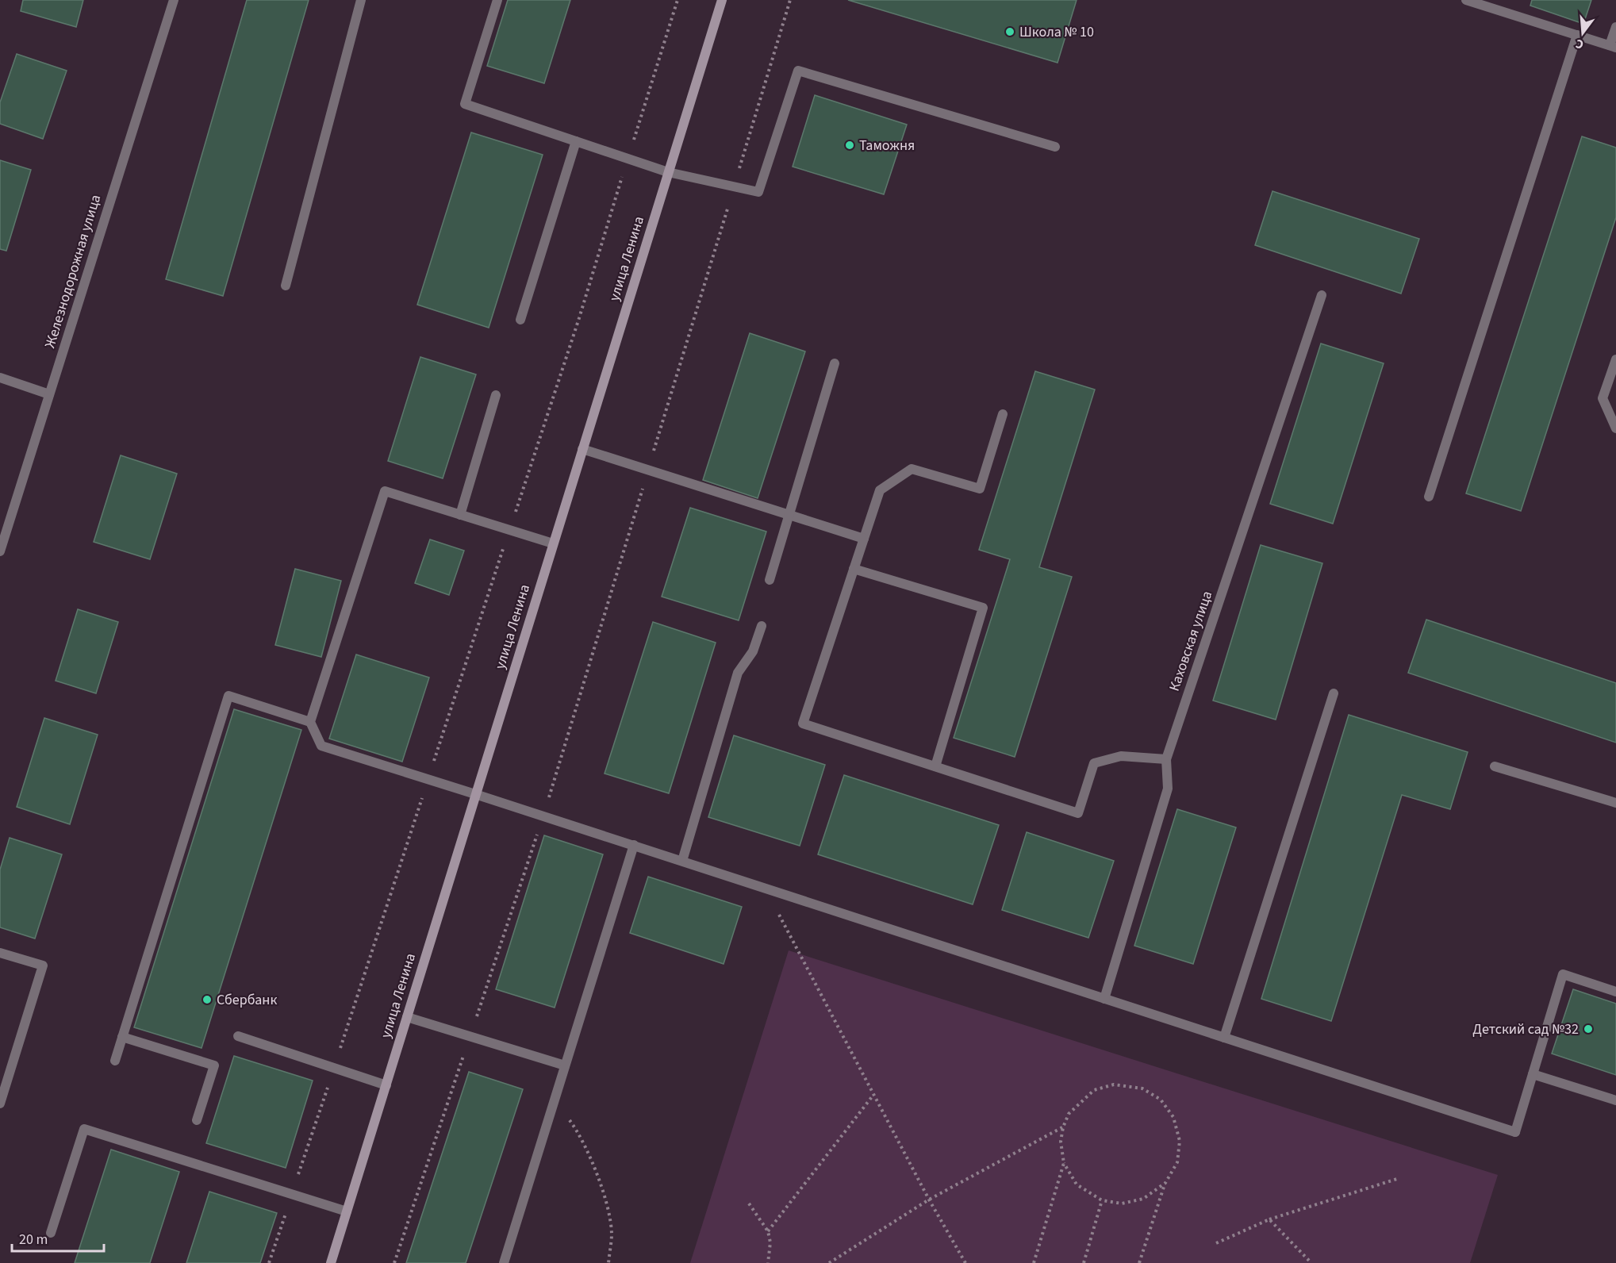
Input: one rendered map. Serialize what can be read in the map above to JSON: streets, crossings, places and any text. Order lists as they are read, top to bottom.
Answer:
{
  "streets": {
    "street": ["улица Ленина", "Железнодорожная улица", "Каховская улица"]
  },
  "places": [
    "Школа № 10",
    "Таможня",
    "Сбербанк",
    "Детский сад №32"
  ],
  "scale_bar": "20 m",
  "north": "bottom"
}
